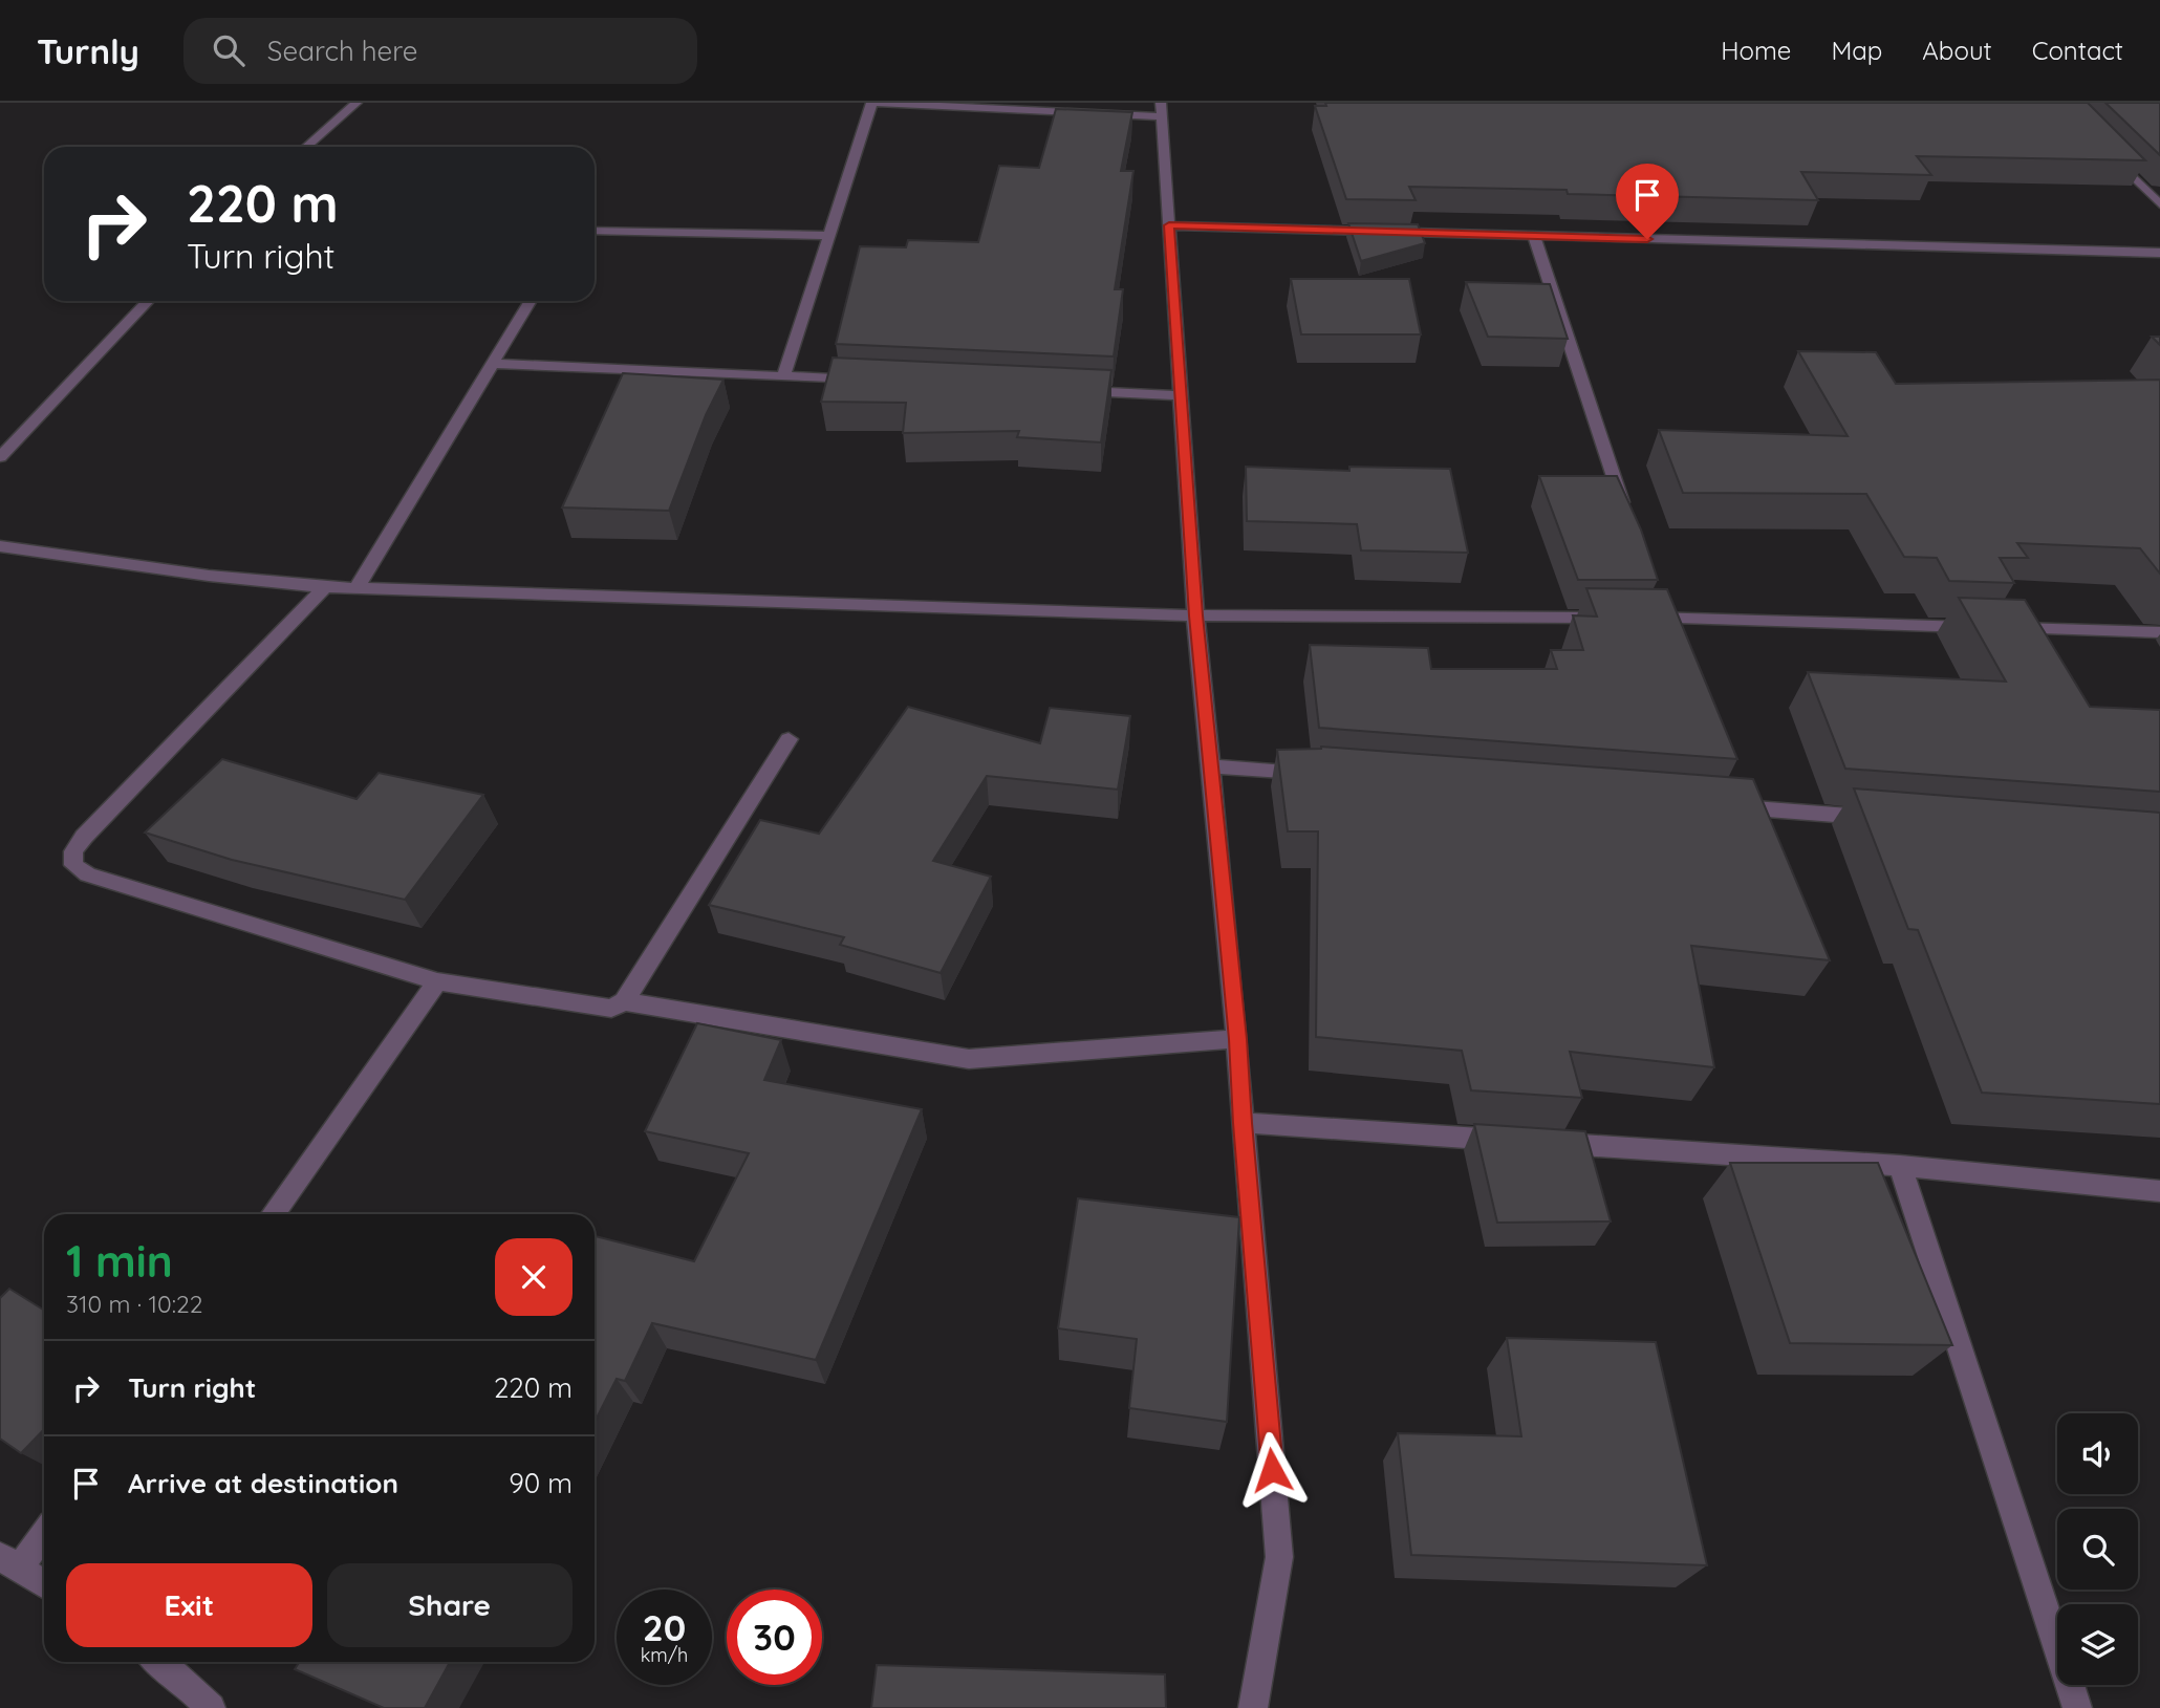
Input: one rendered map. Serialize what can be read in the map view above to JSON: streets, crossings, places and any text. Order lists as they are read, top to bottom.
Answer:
{
  "page": {
    "header": "Turnly",
    "search": "Search here",
    "nav": [
      "Home",
      "Map",
      "About",
      "Contact"
    ],
    "turn": ["220 m", "Turn right"],
    "heading": ["1 min", "310 m · 10:22"],
    "list": [
      {
        "name": "Turn right",
        "value": "220 m"
      },
      {
        "name": "Arrive at destination",
        "value": "90 m"
      }
    ],
    "buttons": ["Exit", "Share"],
    "speed": "20 km/h",
    "limit": "30"
  }
}
